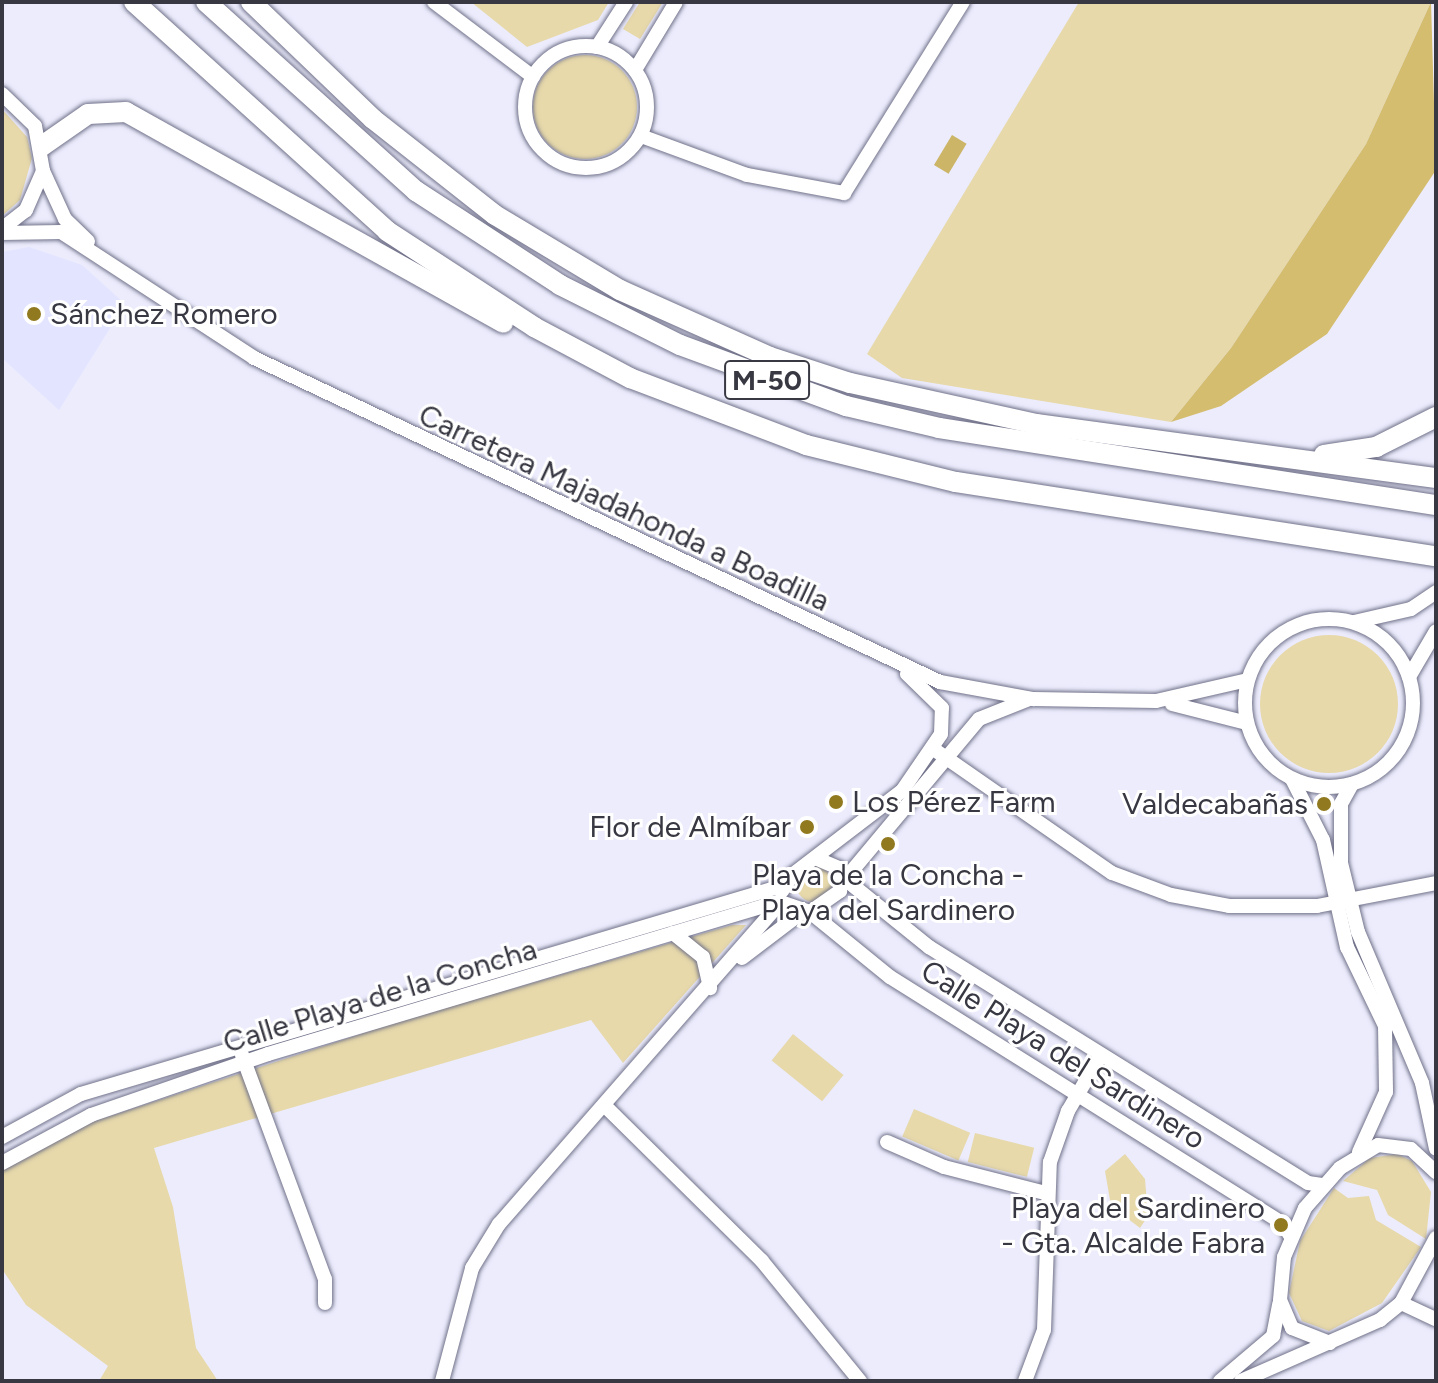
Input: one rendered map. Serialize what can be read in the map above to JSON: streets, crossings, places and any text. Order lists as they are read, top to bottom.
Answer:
{
  "streets": {
    "highway": ["M-50"],
    "street": ["Carretera Majadahonda a Boadilla", "Calle Playa de la Concha", "Calle Playa del Sardinero"]
  },
  "crossings": [
    ["Calle Playa de la Concha", "Calle Playa del Sardinero"]
  ],
  "places": [
    "Sánchez Romero",
    "Los Pérez Farm",
    "Valdecabañas",
    "Flor de Almíbar",
    "Playa de la Concha - Playa del Sardinero",
    "Playa del Sardinero - Gta. Alcalde Fabra"
  ]
}
